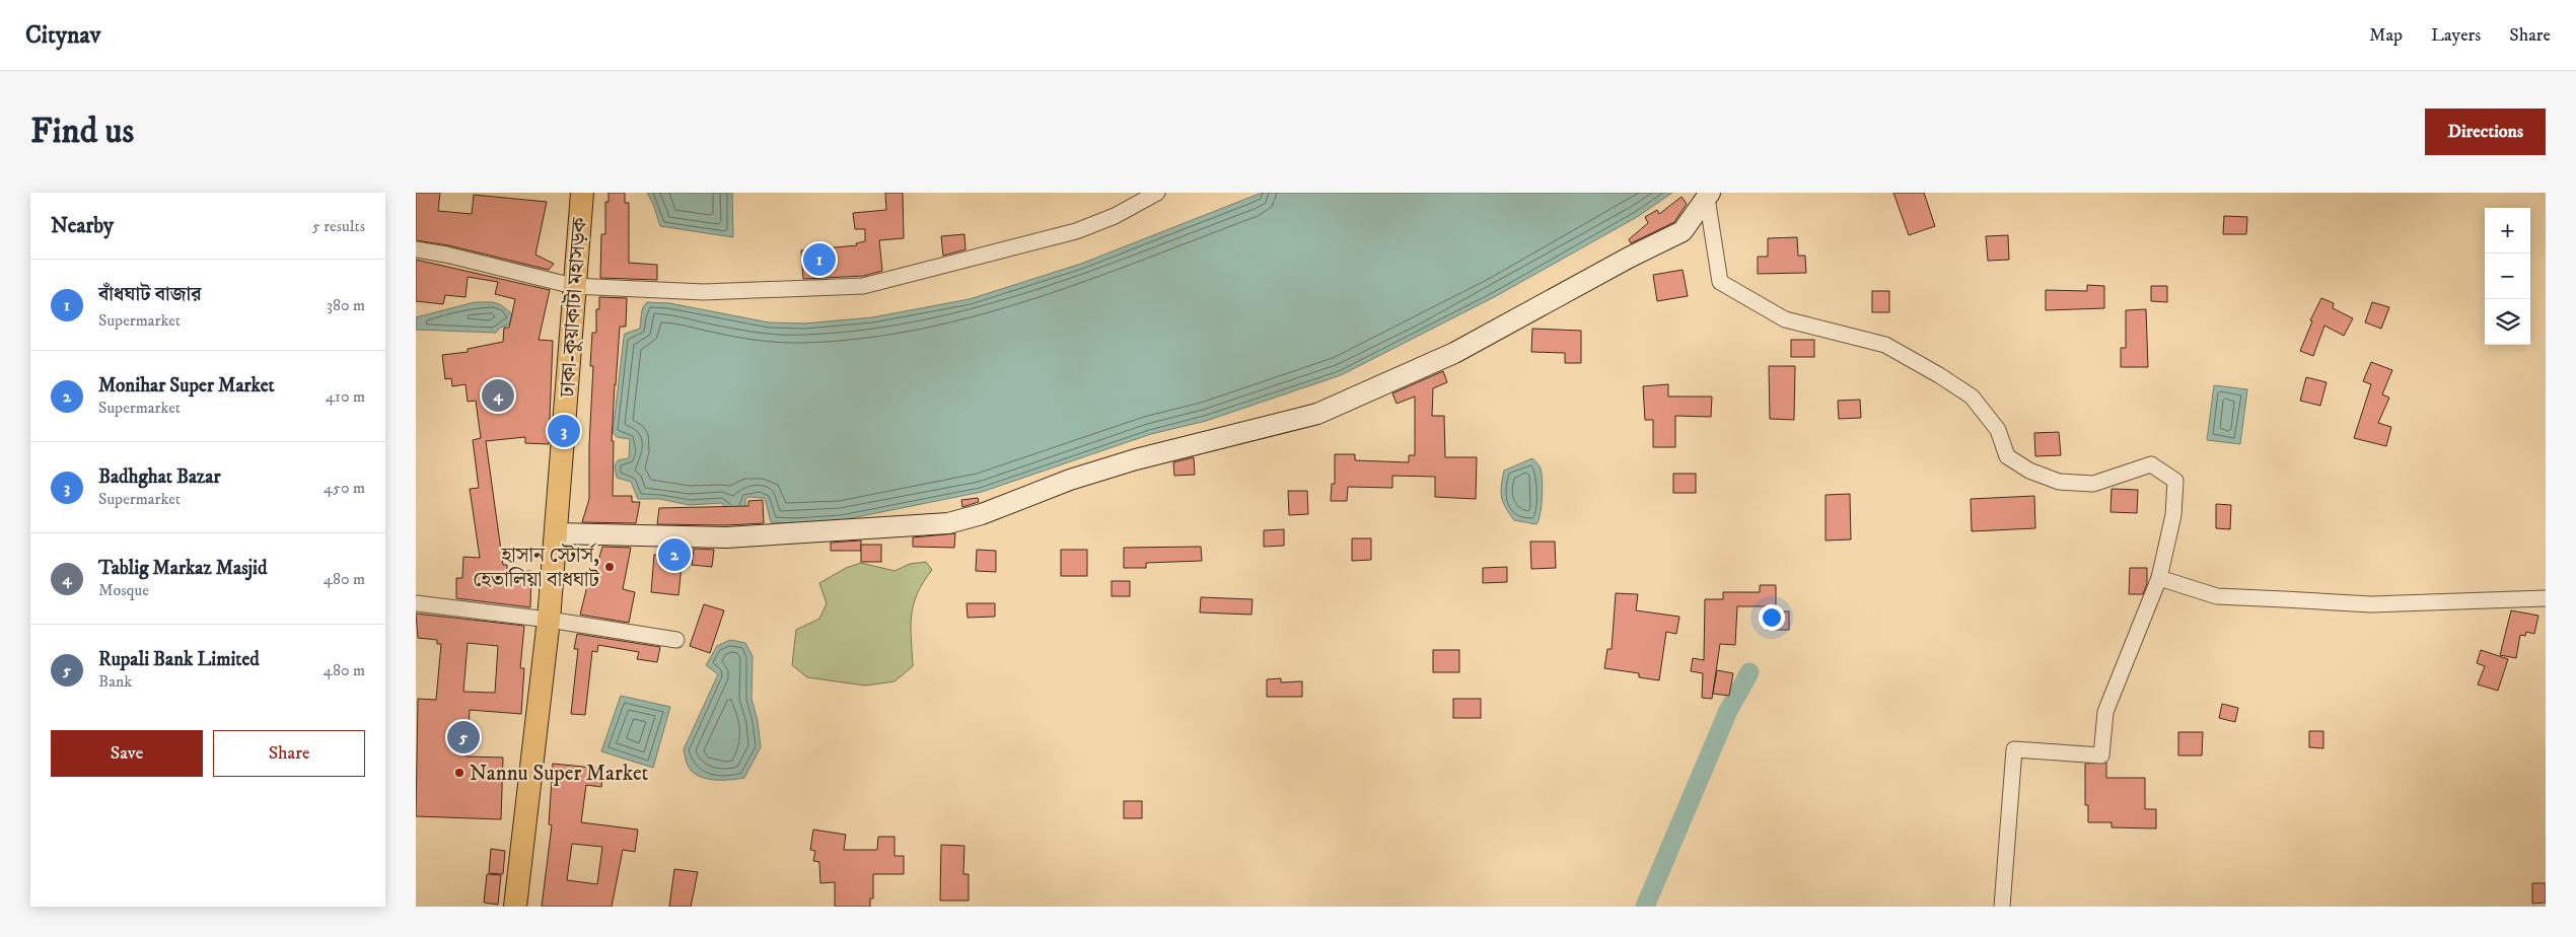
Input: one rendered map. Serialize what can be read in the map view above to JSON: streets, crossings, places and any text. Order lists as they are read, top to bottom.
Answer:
{
  "streets": {
    "main road": ["ঢাকা-কুয়াকাটা মহাসড়ক"]
  },
  "places": ["হাসান স্টোর্স, হেতালিয়া বাধঘাট", "Nannu Super Market"],
  "page": {
    "header": "Citynav",
    "nav": ["Map", "Layers", "Share"],
    "buttons": [
      "Directions",
      ["Save", "Share"]
    ],
    "title": "Find us",
    "heading": ["Nearby", "5 results"],
    "map_buttons": ["+", "−"],
    "pins": [
      "1",
      "4",
      "3",
      "2",
      "5"
    ],
    "list": [
      {
        "mark": "1",
        "name": "বাঁধঘাট বাজার",
        "note": "Supermarket",
        "value": "380 m"
      },
      {
        "mark": "2",
        "name": "Monihar Super Market",
        "note": "Supermarket",
        "value": "410 m"
      },
      {
        "mark": "3",
        "name": "Badhghat Bazar",
        "note": "Supermarket",
        "value": "450 m"
      },
      {
        "mark": "4",
        "name": "Tablig Markaz Masjid",
        "note": "Mosque",
        "value": "480 m"
      },
      {
        "mark": "5",
        "name": "Rupali Bank Limited",
        "note": "Bank",
        "value": "480 m"
      }
    ]
  }
}
